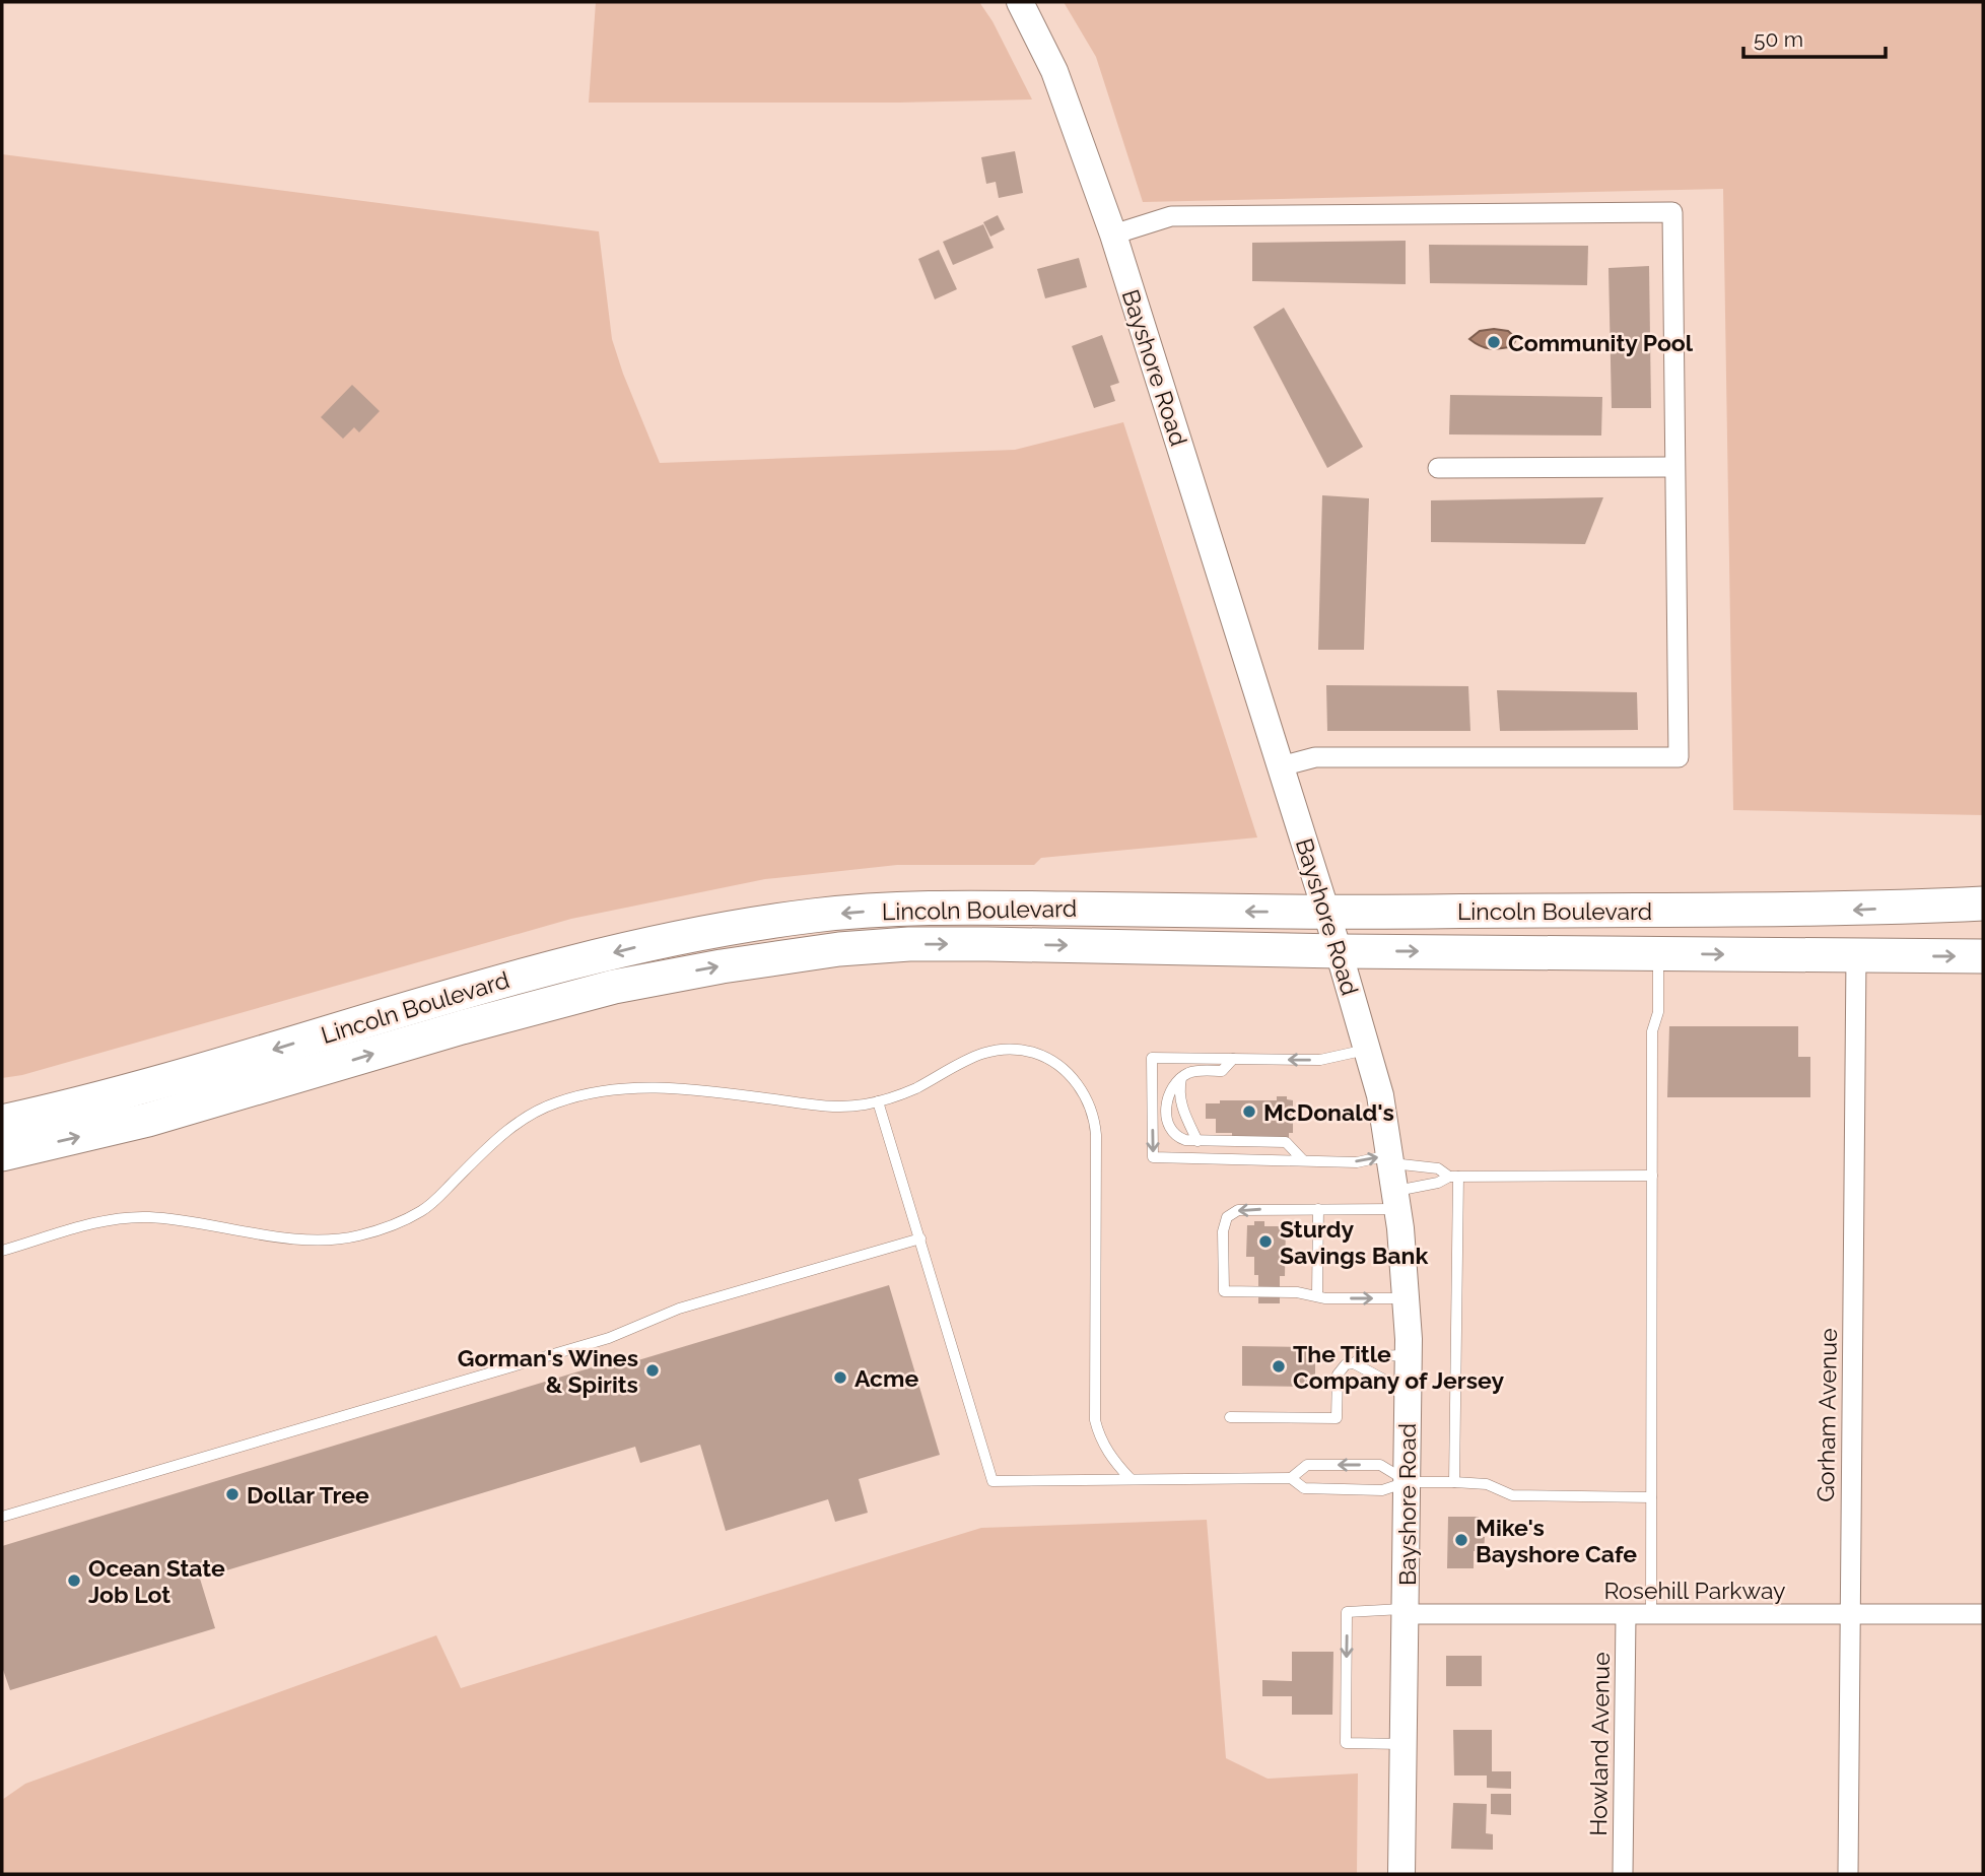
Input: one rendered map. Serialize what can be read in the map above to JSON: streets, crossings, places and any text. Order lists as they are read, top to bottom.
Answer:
{
  "streets": {
    "highway": ["Lincoln Boulevard"],
    "street": [
      "Bayshore Road",
      "Gorham Avenue",
      "Rosehill Parkway",
      "Howland Avenue"
    ]
  },
  "crossings": [
    ["Bayshore Road", "Lincoln Boulevard"],
    ["Bayshore Road", "Rosehill Parkway"],
    ["Lincoln Boulevard", "Gorham Avenue"],
    ["Gorham Avenue", "Rosehill Parkway"],
    ["Rosehill Parkway", "Howland Avenue"]
  ],
  "places": [
    "Community Pool",
    "McDonald's",
    "Sturdy Savings Bank",
    "The Title Company of Jersey",
    "Gorman's Wines & Spirits",
    "Acme",
    "Dollar Tree",
    "Mike's Bayshore Cafe",
    "Ocean State Job Lot"
  ],
  "scale_bar": "50 m"
}
